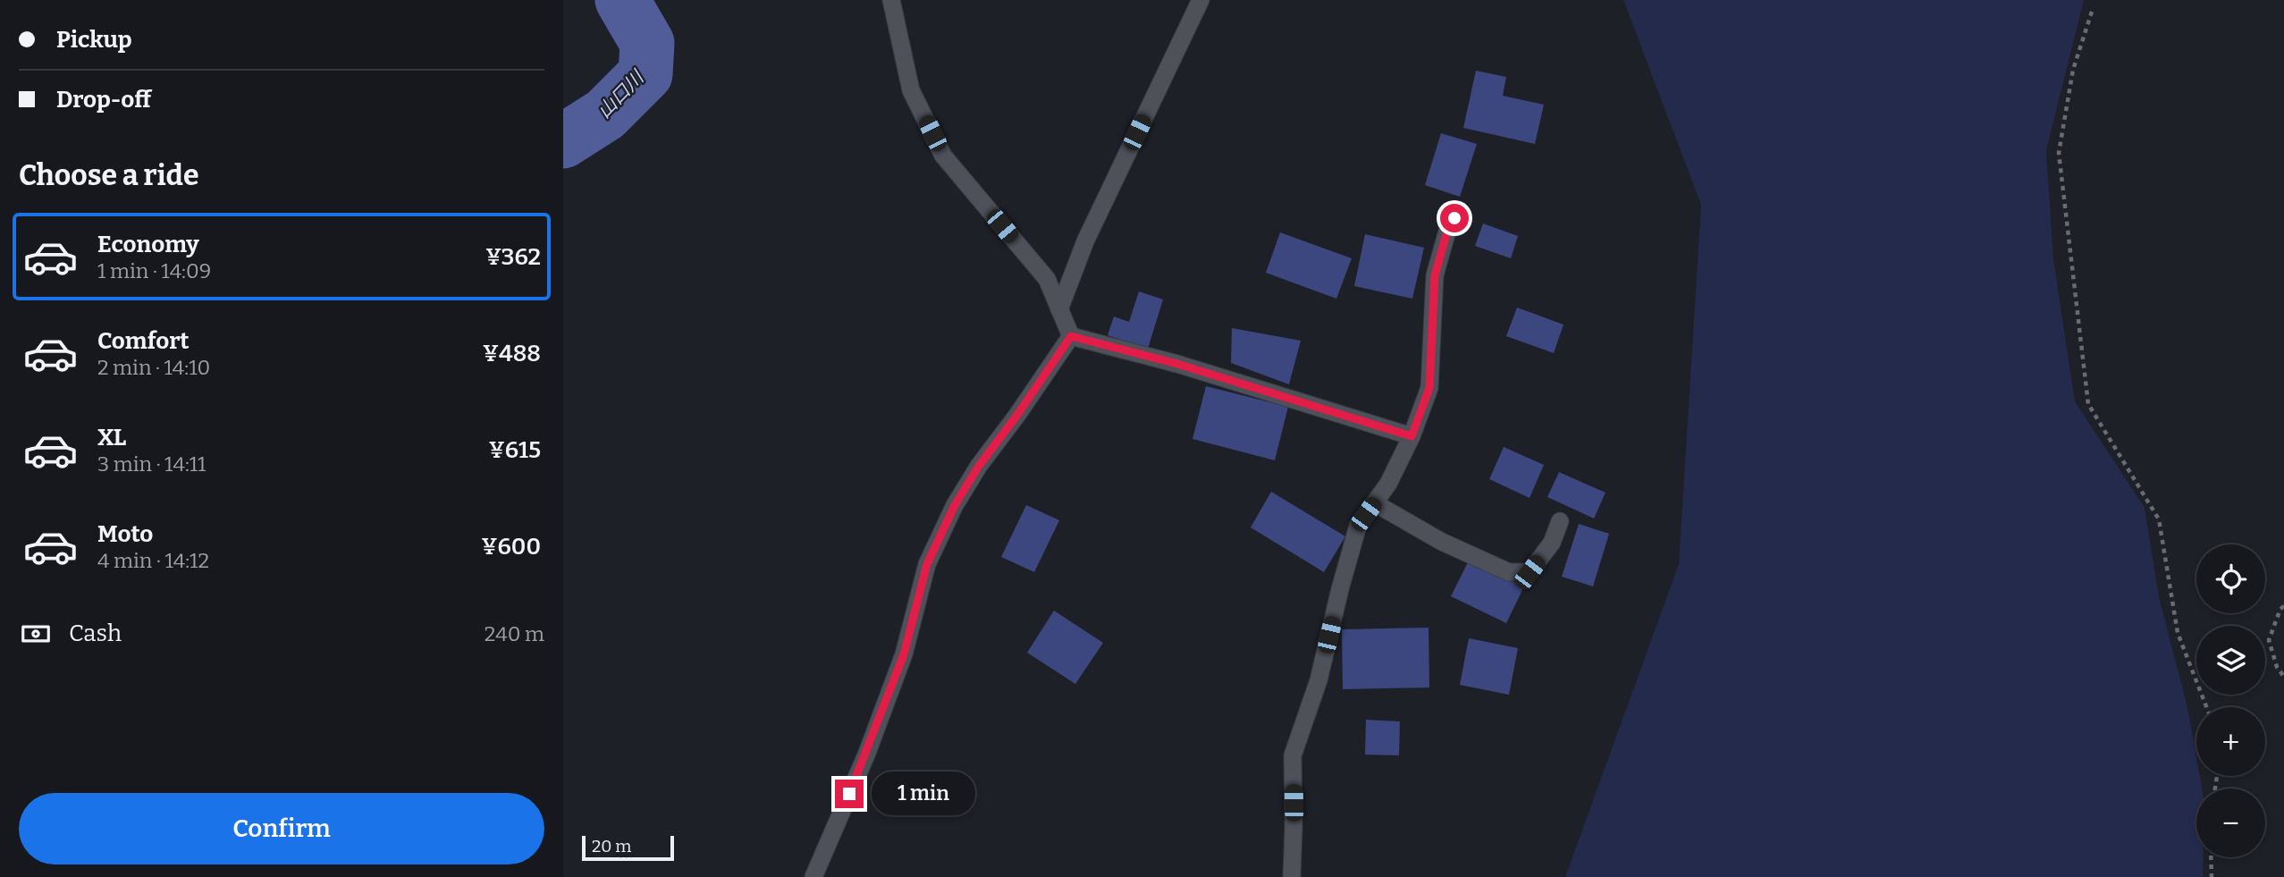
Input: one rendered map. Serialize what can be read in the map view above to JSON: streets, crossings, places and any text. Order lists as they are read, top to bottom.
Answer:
{
  "water": ["山口川"],
  "scale_bar": "20 m",
  "page": {
    "banner": ["Pickup", "Drop-off"],
    "heading": "Choose a ride",
    "list": [
      {
        "name": "Economy",
        "note": "1 min · 14:09",
        "value": "¥362"
      },
      {
        "name": "Comfort",
        "note": "2 min · 14:10",
        "value": "¥488"
      },
      {
        "name": "XL",
        "note": "3 min · 14:11",
        "value": "¥615"
      },
      {
        "name": "Moto",
        "note": "4 min · 14:12",
        "value": "¥600"
      }
    ],
    "map_buttons": ["+", "−"],
    "pay": ["Cash", "240 m"],
    "bubble": "1 min",
    "buttons": "Confirm",
    "scale": "20 m"
  }
}
